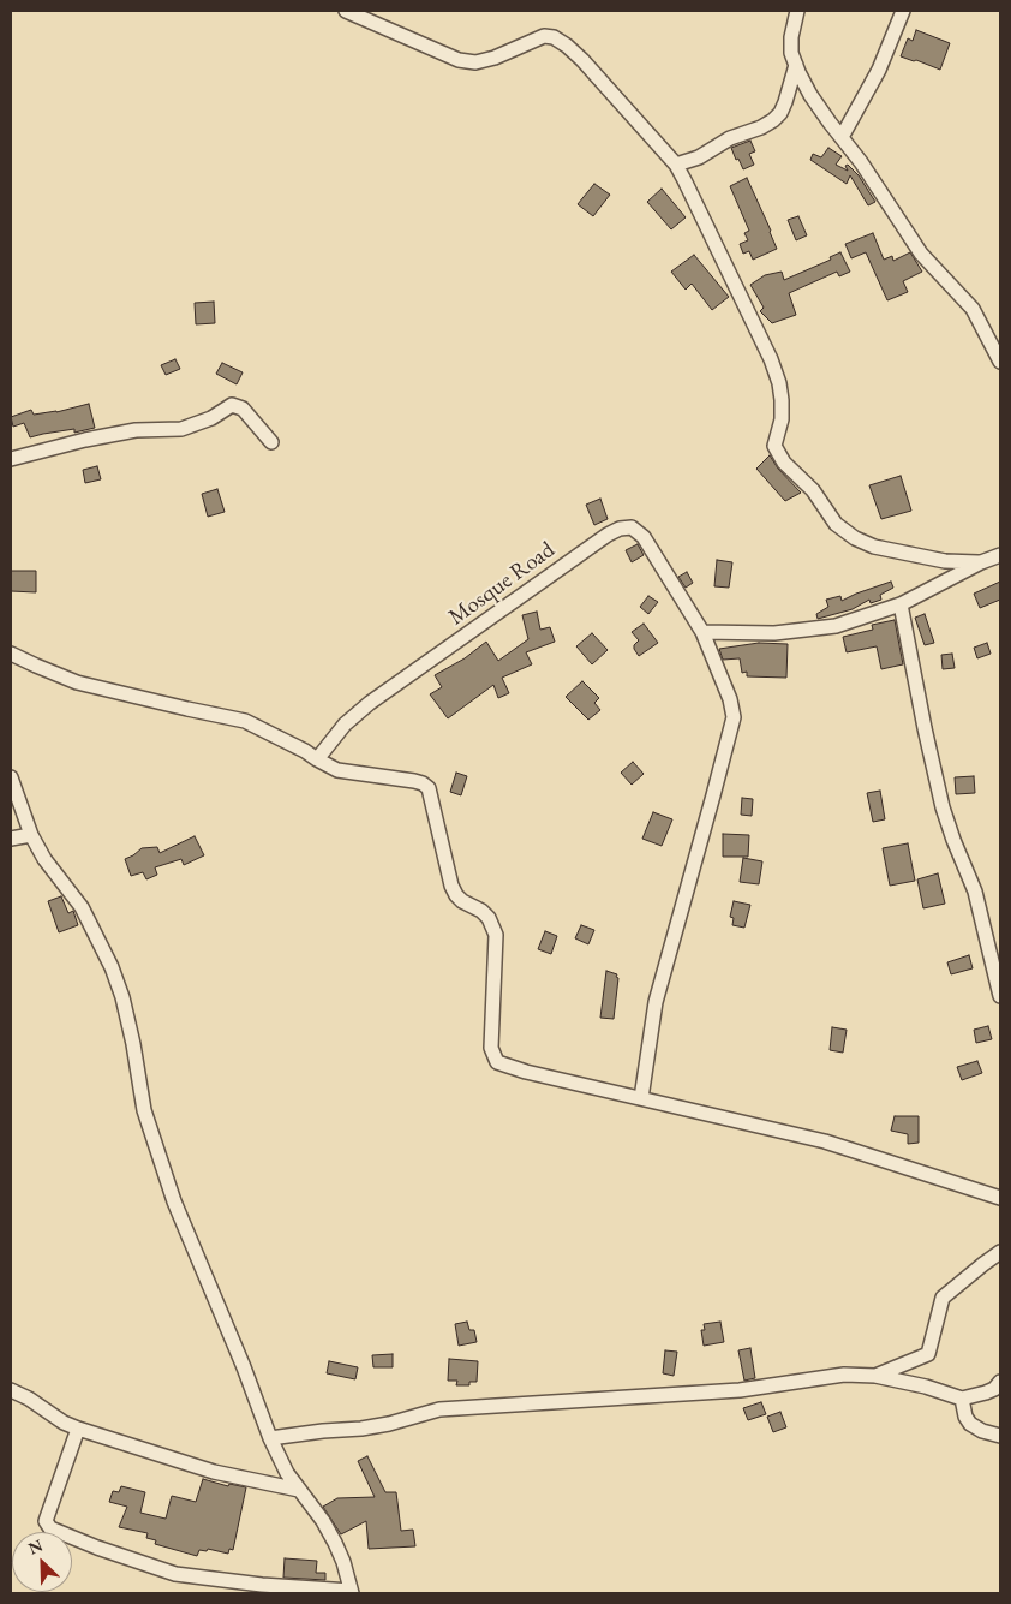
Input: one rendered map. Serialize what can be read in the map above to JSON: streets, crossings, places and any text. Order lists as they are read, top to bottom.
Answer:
{
  "streets": {
    "street": ["Mosque Road"]
  },
  "north": "top left"
}
